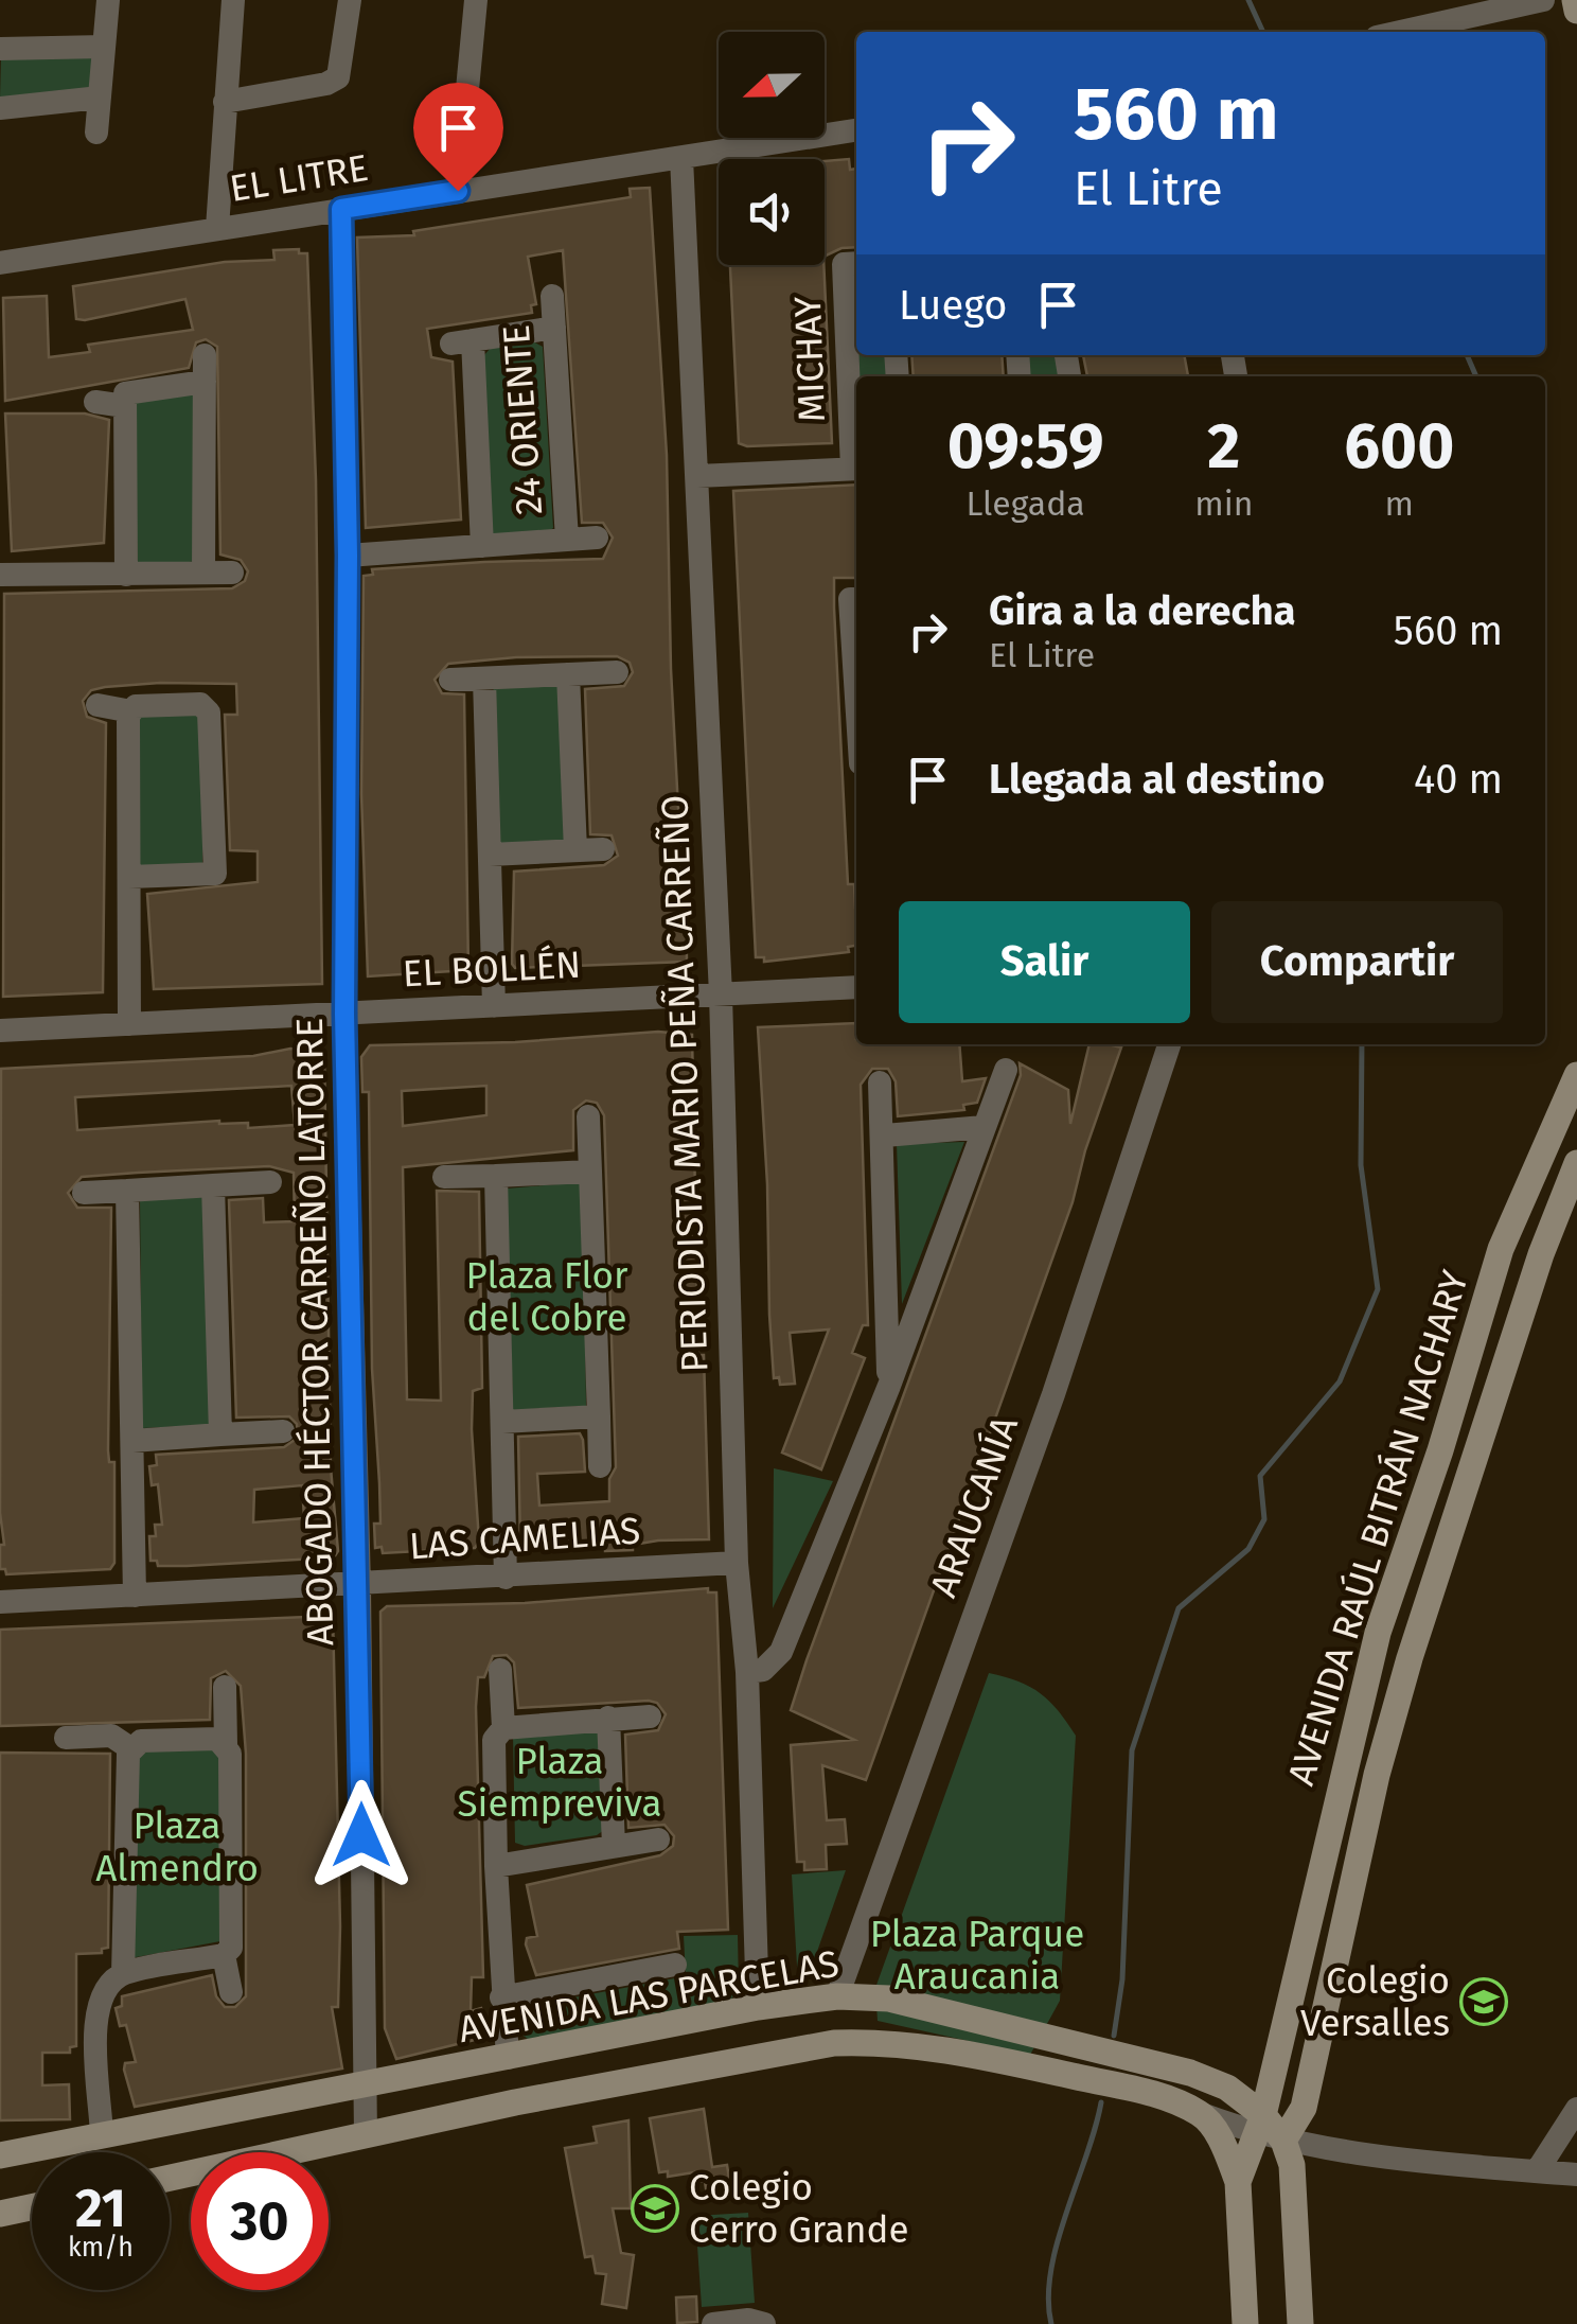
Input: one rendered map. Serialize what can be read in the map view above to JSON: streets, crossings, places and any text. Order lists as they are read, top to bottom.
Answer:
{
  "streets": {
    "main road": ["AVENIDA RAÚL BITRÁN NACHARY", "AVENIDA LAS PARCELAS"],
    "street": [
      "EL LITRE",
      "MICHAY",
      "24 ORIENTE",
      "EL BOLLÉN",
      "PERIODISTA MARIO PEÑA CARREÑO",
      "ABOGADO HÉCTOR CARREÑO LATORRE",
      "ARAUCANÍA",
      "LAS CAMELIAS"
    ]
  },
  "crossings": [
    ["EL LITRE", "PERIODISTA MARIO PEÑA CARREÑO"],
    ["EL LITRE", "ABOGADO HÉCTOR CARREÑO LATORRE"],
    ["MICHAY", "PERIODISTA MARIO PEÑA CARREÑO"],
    ["EL BOLLÉN", "PERIODISTA MARIO PEÑA CARREÑO"],
    ["EL BOLLÉN", "ABOGADO HÉCTOR CARREÑO LATORRE"],
    ["PERIODISTA MARIO PEÑA CARREÑO", "LAS CAMELIAS"],
    ["PERIODISTA MARIO PEÑA CARREÑO", "AVENIDA LAS PARCELAS"],
    ["ABOGADO HÉCTOR CARREÑO LATORRE", "LAS CAMELIAS"],
    ["ABOGADO HÉCTOR CARREÑO LATORRE", "AVENIDA LAS PARCELAS"],
    ["ARAUCANÍA", "AVENIDA LAS PARCELAS"],
    ["AVENIDA RAÚL BITRÁN NACHARY", "AVENIDA LAS PARCELAS"]
  ],
  "parks": [
    "Plaza Flor del Cobre",
    "Plaza Siempreviva",
    "Plaza Almendro",
    "Plaza Parque Araucania"
  ],
  "places": {
    "school or university": ["Colegio Versalles", "Colegio Cerro Grande"]
  },
  "north": "left",
  "page": {
    "turn": ["560 m", "El Litre"],
    "then": "Luego",
    "eta": [
      "09:59",
      "Llegada",
      "2",
      "min",
      "600",
      "m"
    ],
    "list": [
      {
        "name": "Gira a la derecha",
        "note": "El Litre",
        "value": "560 m"
      },
      {
        "name": "Llegada al destino",
        "value": "40 m"
      }
    ],
    "buttons": ["Salir", "Compartir"],
    "speed": "21 km/h",
    "limit": "30"
  }
}
